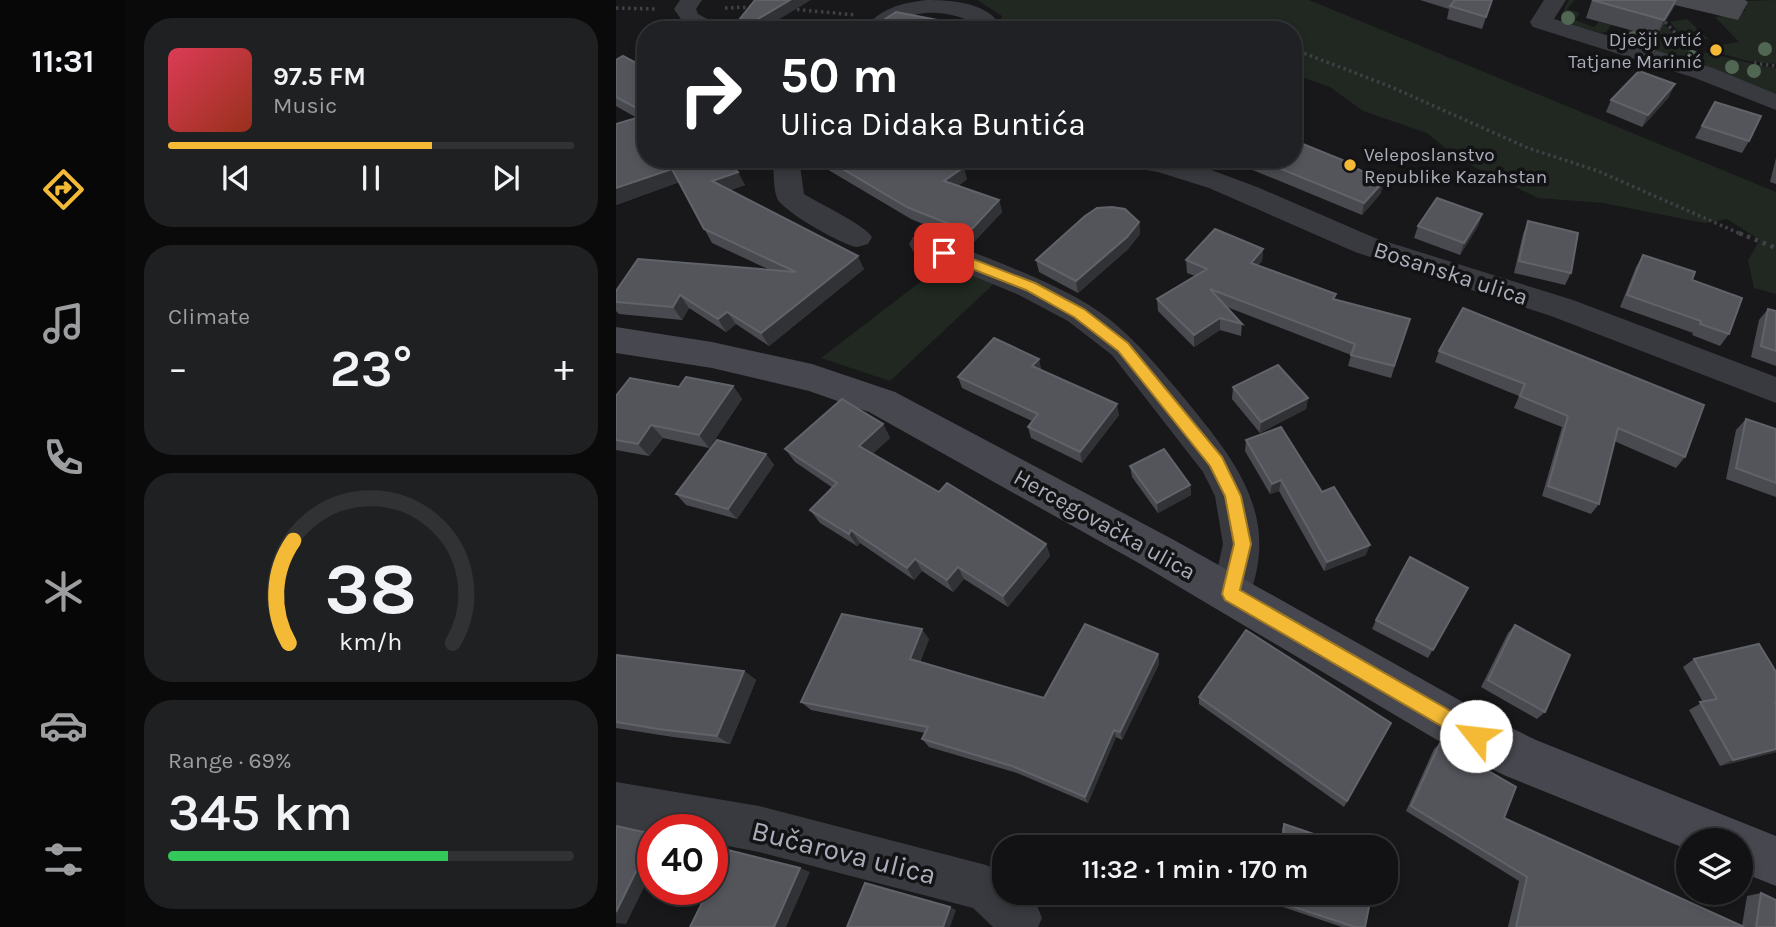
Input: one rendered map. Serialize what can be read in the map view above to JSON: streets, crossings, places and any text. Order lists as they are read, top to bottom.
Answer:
{
  "streets": {
    "street": ["Bosanska ulica", "Hercegovačka ulica", "Bučarova ulica"]
  },
  "places": ["Dječji vrtić Tatjane Marinić", "Veleposlanstvo Republike Kazahstan"],
  "page": {
    "tabs": "11:31",
    "turn": ["50 m", "Ulica Didaka Buntića"],
    "song": ["97.5 FM", "Music"],
    "tile": [
      "Climate",
      ["Range · 69%", "345 km"]
    ],
    "heat": ["−", "23°", "+"],
    "limit": "40",
    "trip": "11:32 · 1 min · 170 m",
    "gauge": ["38", "km/h"]
  }
}
